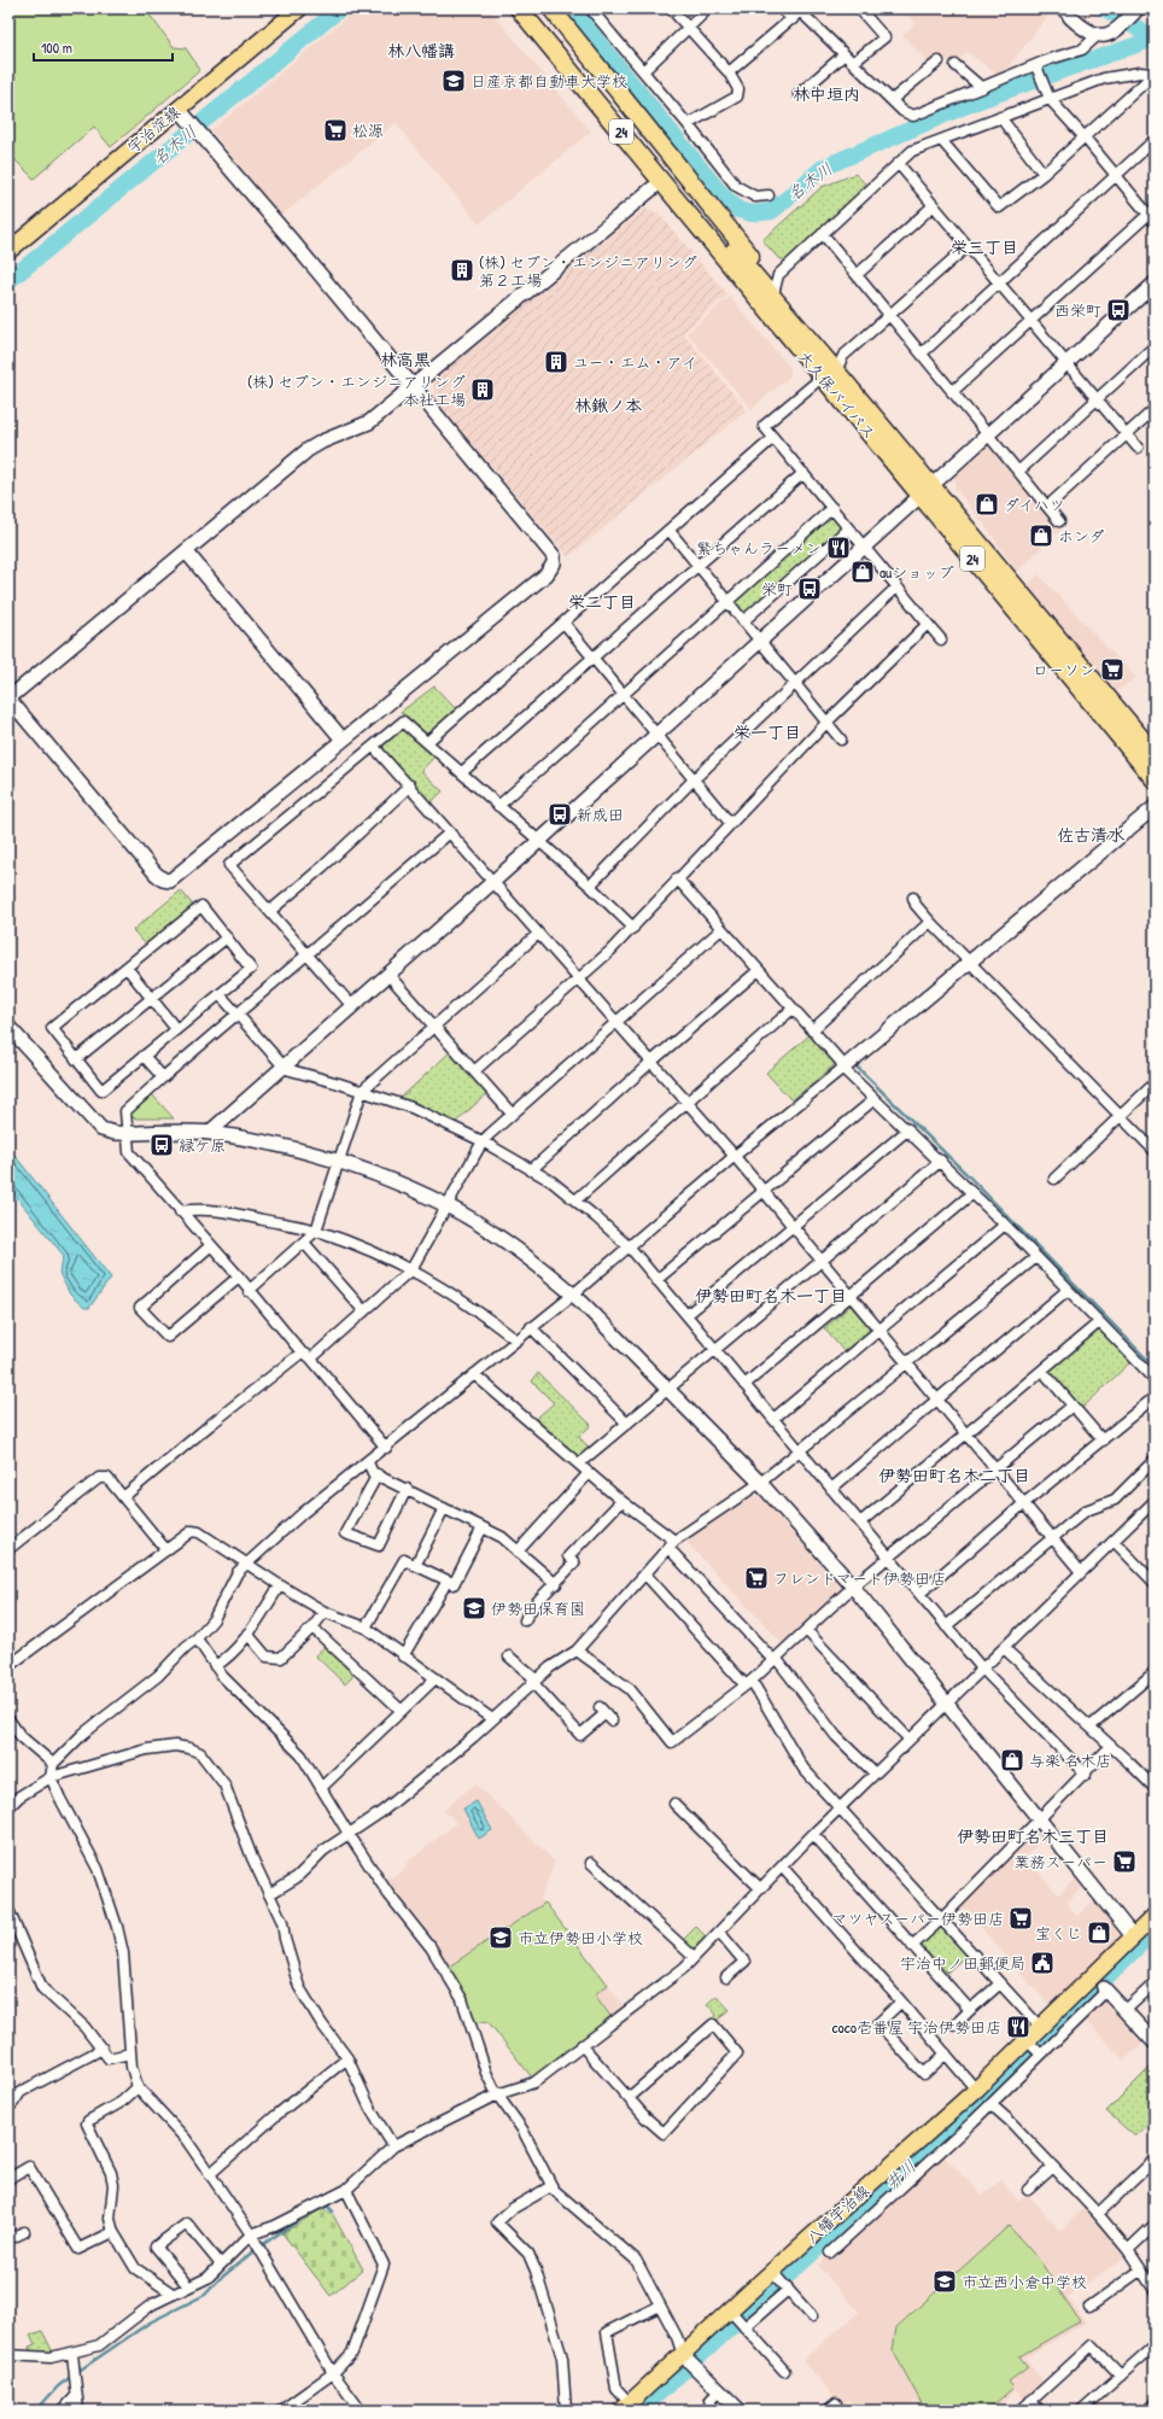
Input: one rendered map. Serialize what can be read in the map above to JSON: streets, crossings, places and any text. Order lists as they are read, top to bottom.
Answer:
{
  "streets": {
    "highway": ["24", "大久保バイパス"],
    "main road": ["宇治淀線", "八幡宇治線"]
  },
  "districts": [
    "林八幡講",
    "林中垣内",
    "栄三丁目",
    "林高黒",
    "林鍬ノ本",
    "栄二丁目",
    "栄一丁目",
    "佐古清水",
    "伊勢田町名木一丁目",
    "伊勢田町名木二丁目",
    "伊勢田町名木三丁目"
  ],
  "water": ["名木川", "井川"],
  "places": {
    "school or university": [
      "日産京都自動車大学校",
      "伊勢田保育園",
      "市立伊勢田小学校",
      "市立西小倉中学校"
    ],
    "supermarket": [
      "松源",
      "ローソン",
      "フレンドマート伊勢田店",
      "業務スーパー",
      "マツヤスーパー伊勢田店"
    ],
    "building": ["(株) セブン・エンジニアリング 第２工場", "ユー・エム・アイ", "(株) セブン・エンジニアリング 本社工場"],
    "bus stop": [
      "西栄町",
      "栄町",
      "新成田",
      "緑ケ原"
    ],
    "shop": [
      "ダイハツ",
      "ホンダ",
      "auショップ",
      "与楽 名木店",
      "宝くじ"
    ],
    "restaurant": ["繁ちゃんラーメン", "coco壱番屋 宇治伊勢田店"],
    "public building": ["宇治中ノ田郵便局"]
  },
  "scale_bar": "100 m"
}
